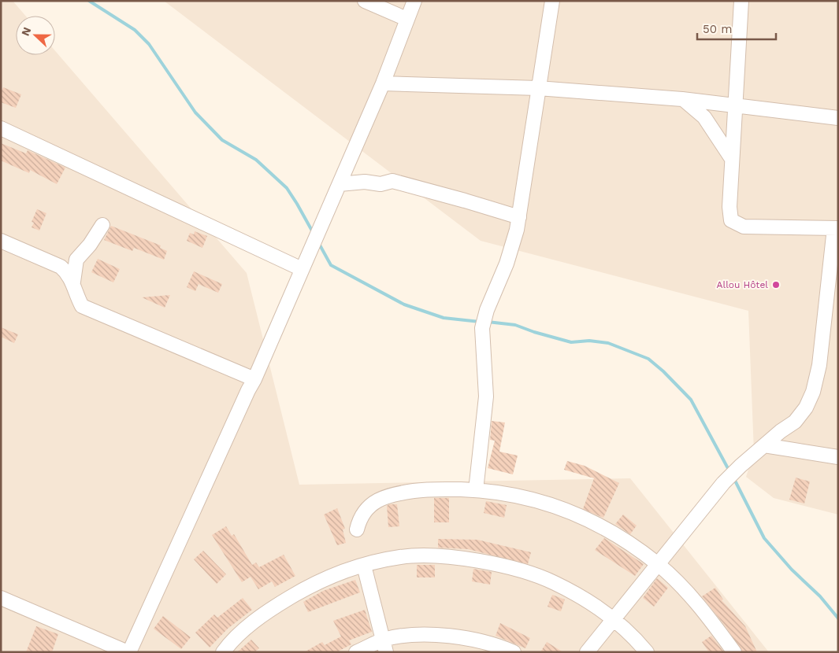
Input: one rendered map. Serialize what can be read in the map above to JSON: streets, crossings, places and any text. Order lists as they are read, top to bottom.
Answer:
{
  "places": ["Allou Hôtel"],
  "scale_bar": "50 m",
  "north": "left"
}
